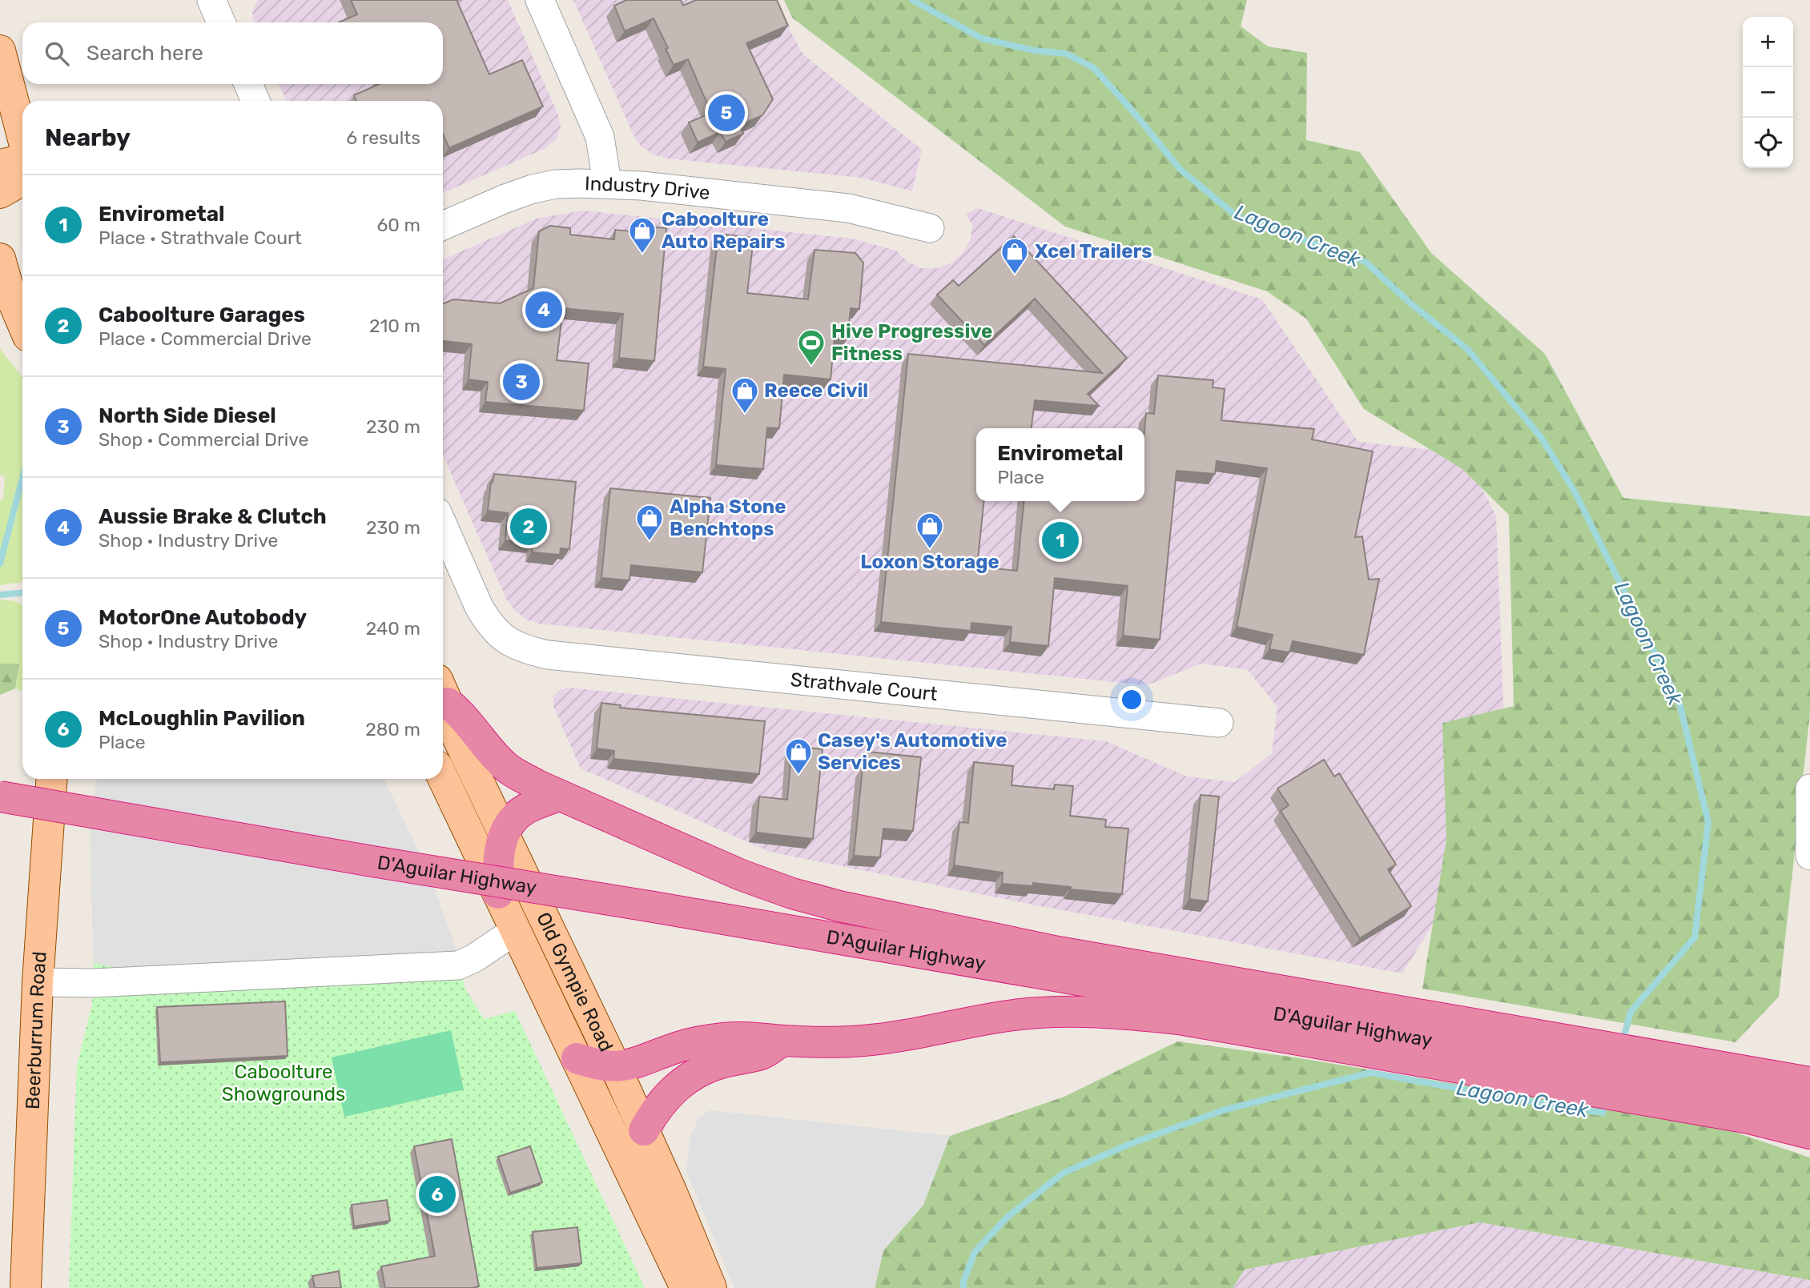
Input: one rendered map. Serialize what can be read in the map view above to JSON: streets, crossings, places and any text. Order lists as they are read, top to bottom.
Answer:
{
  "streets": {
    "highway": ["D'Aguilar Highway"],
    "main road": ["Old Gympie Road", "Beerburrum Road"],
    "street": ["Industry Drive", "Strathvale Court"]
  },
  "water": ["Lagoon Creek"],
  "parks": ["Caboolture Showgrounds"],
  "places": {
    "shop": [
      "Caboolture Auto Repairs",
      "Xcel Trailers",
      "Reece Civil",
      "Alpha Stone Benchtops",
      "Loxon Storage",
      "Casey's Automotive Services"
    ],
    "sports": ["Hive Progressive Fitness"]
  },
  "page": {
    "map_buttons": ["+", "−"],
    "search": "Search here",
    "pins": [
      "5",
      "4",
      "3",
      "2",
      "1",
      "6"
    ],
    "heading": ["Nearby", "6 results"],
    "list": [
      {
        "mark": "1",
        "name": "Envirometal",
        "note": "Place · Strathvale Court",
        "value": "60 m"
      },
      {
        "mark": "2",
        "name": "Caboolture Garages",
        "note": "Place · Commercial Drive",
        "value": "210 m"
      },
      {
        "mark": "3",
        "name": "North Side Diesel",
        "note": "Shop · Commercial Drive",
        "value": "230 m"
      },
      {
        "mark": "4",
        "name": "Aussie Brake & Clutch",
        "note": "Shop · Industry Drive",
        "value": "230 m"
      },
      {
        "mark": "5",
        "name": "MotorOne Autobody",
        "note": "Shop · Industry Drive",
        "value": "240 m"
      },
      {
        "mark": "6",
        "name": "McLoughlin Pavilion",
        "note": "Place",
        "value": "280 m"
      }
    ],
    "popup": ["Envirometal", "Place"]
  }
}
